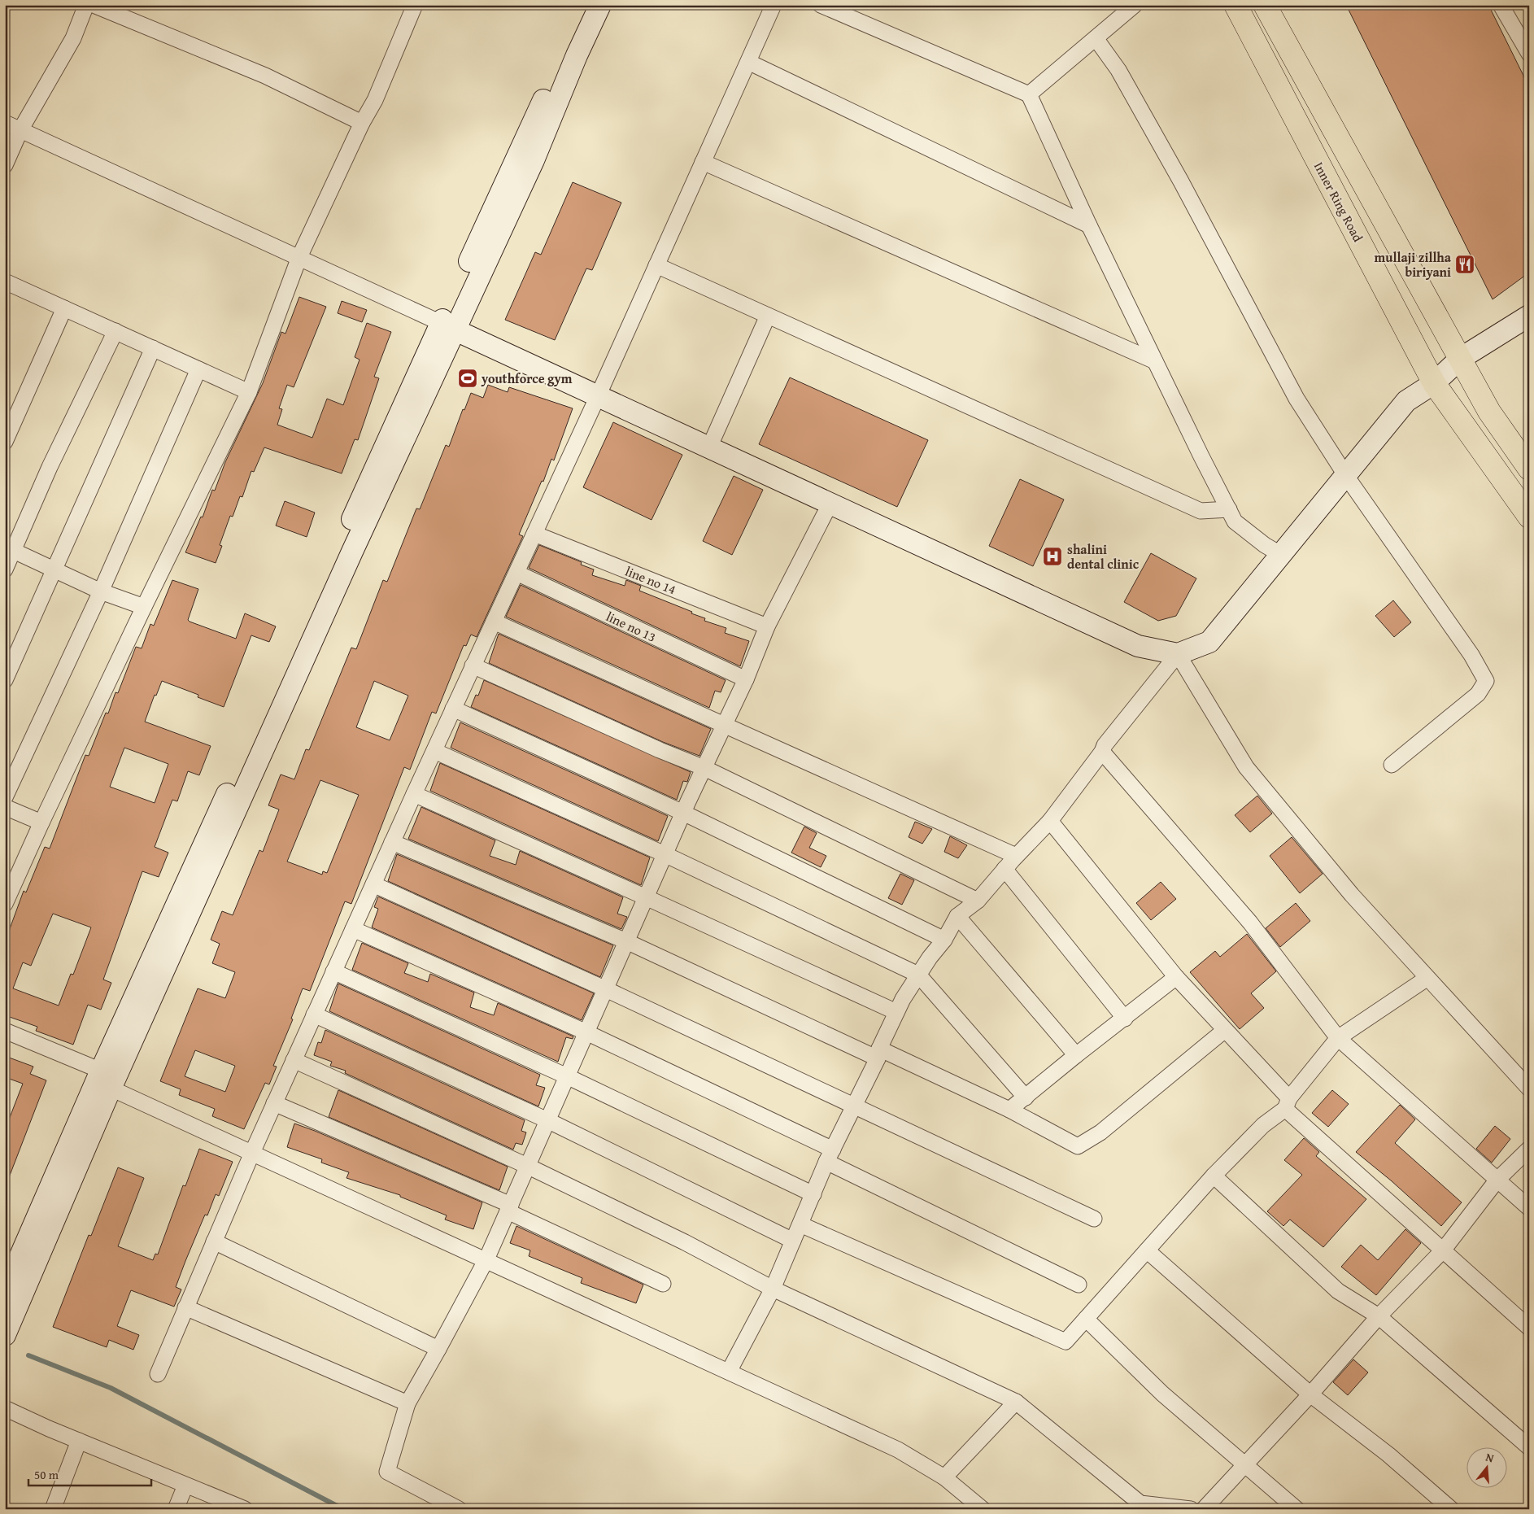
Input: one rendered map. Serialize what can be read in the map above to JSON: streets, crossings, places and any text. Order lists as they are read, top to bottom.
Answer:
{
  "streets": {
    "highway": ["Inner Ring Road"],
    "street": ["line no 14", "line no 13"]
  },
  "places": {
    "restaurant": ["mullaji zillha biriyani"],
    "sports": ["youthforce gym"],
    "hospital": ["shalini dental clinic"]
  },
  "scale_bar": "50 m",
  "north": "top"
}
